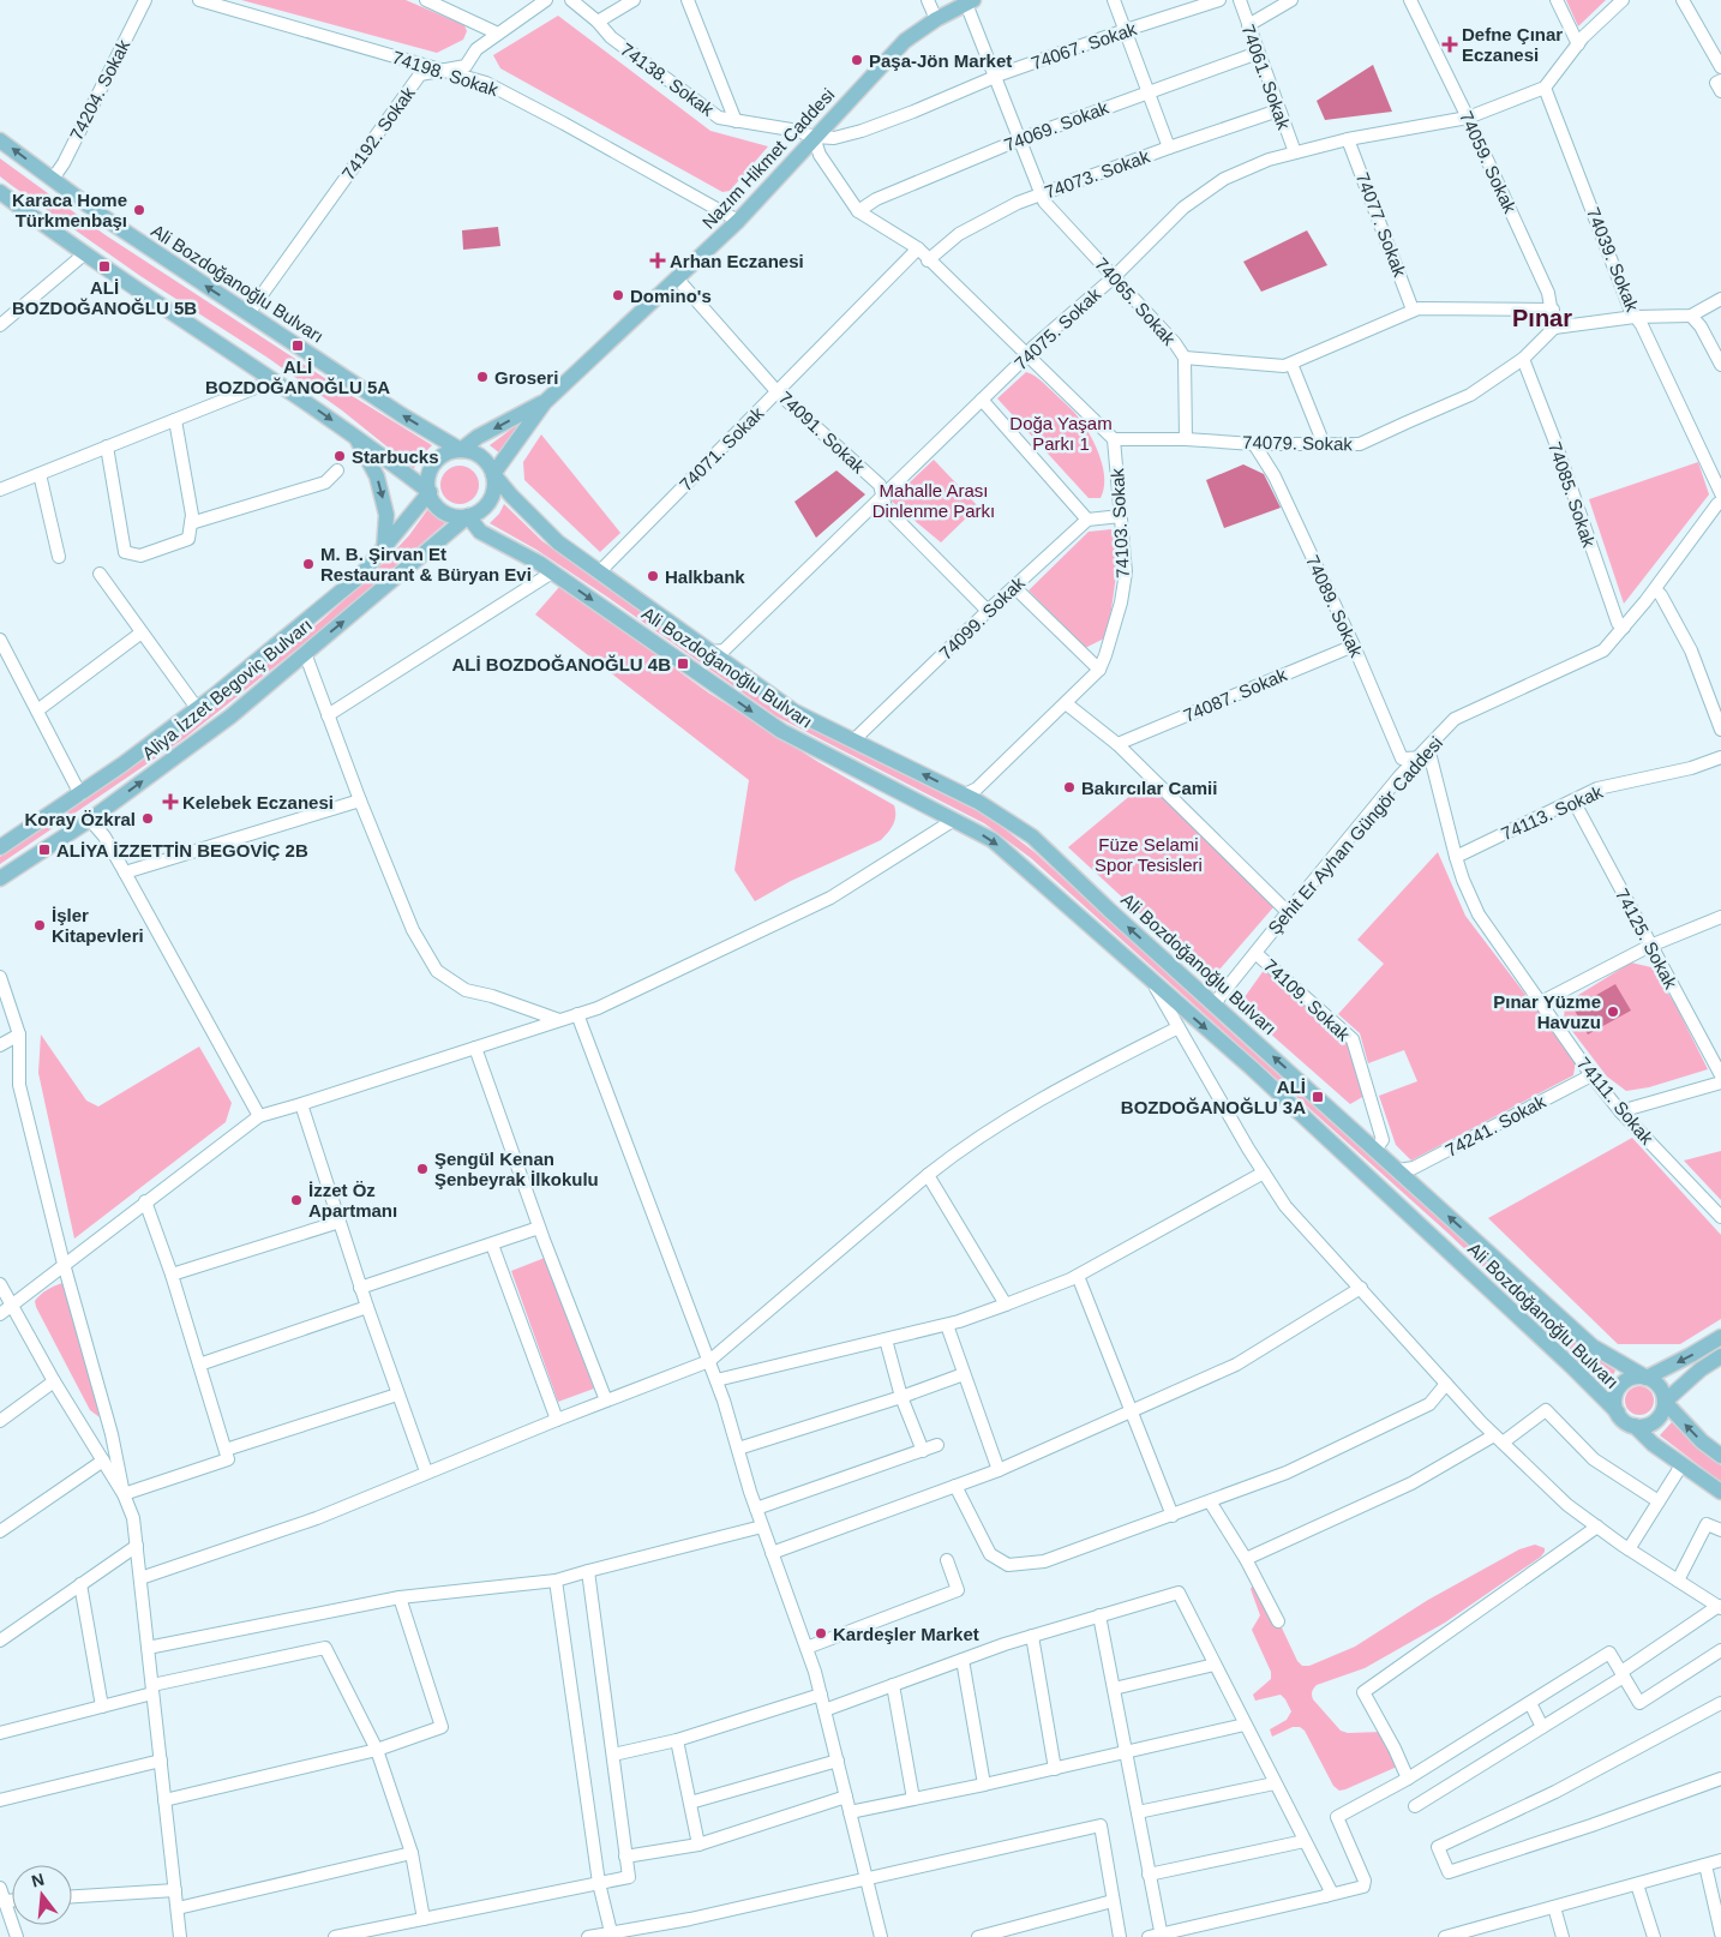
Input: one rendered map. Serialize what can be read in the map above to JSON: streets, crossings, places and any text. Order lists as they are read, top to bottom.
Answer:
{
  "streets": {
    "main road": ["Nazım Hikmet Caddesi", "Ali Bozdoğanoğlu Bulvarı", "Aliya İzzet Begoviç Bulvarı"],
    "street": [
      "74067. Sokak",
      "74198. Sokak",
      "74061. Sokak",
      "74138. Sokak",
      "74204. Sokak",
      "74069. Sokak",
      "74192. Sokak",
      "74059. Sokak",
      "74073. Sokak",
      "74077. Sokak",
      "74039. Sokak",
      "74065. Sokak",
      "74075. Sokak",
      "74091. Sokak",
      "74079. Sokak",
      "74071. Sokak",
      "74085. Sokak",
      "74103. Sokak",
      "74089. Sokak",
      "74099. Sokak",
      "74087. Sokak",
      "74113. Sokak",
      "Şehit Er Ayhan Güngör Caddesi",
      "74125. Sokak",
      "74109. Sokak",
      "74111. Sokak",
      "74241. Sokak"
    ]
  },
  "crossings": [
    ["74067. Sokak", "74138. Sokak"],
    ["74067. Sokak", "Nazım Hikmet Caddesi"],
    ["74067. Sokak", "74065. Sokak"],
    ["74198. Sokak", "74192. Sokak"],
    ["74198. Sokak", "Nazım Hikmet Caddesi"],
    ["74061. Sokak", "74069. Sokak"],
    ["74061. Sokak", "74073. Sokak"],
    ["74061. Sokak", "74075. Sokak"],
    ["74138. Sokak", "Nazım Hikmet Caddesi"],
    ["74204. Sokak", "Ali Bozdoğanoğlu Bulvarı"],
    ["74069. Sokak", "74065. Sokak"],
    ["74192. Sokak", "Ali Bozdoğanoğlu Bulvarı"],
    ["Nazım Hikmet Caddesi", "74065. Sokak"],
    ["Nazım Hikmet Caddesi", "74091. Sokak"],
    ["74059. Sokak", "74065. Sokak"],
    ["74059. Sokak", "74075. Sokak"],
    ["74059. Sokak", "74079. Sokak"],
    ["74073. Sokak", "74065. Sokak"],
    ["74077. Sokak", "74065. Sokak"],
    ["74077. Sokak", "74075. Sokak"],
    ["74039. Sokak", "74075. Sokak"],
    ["Ali Bozdoğanoğlu Bulvarı", "74075. Sokak"],
    ["Ali Bozdoğanoğlu Bulvarı", "74071. Sokak"],
    ["Ali Bozdoğanoğlu Bulvarı", "74103. Sokak"],
    ["Ali Bozdoğanoğlu Bulvarı", "74099. Sokak"],
    ["Ali Bozdoğanoğlu Bulvarı", "Aliya İzzet Begoviç Bulvarı"],
    ["Ali Bozdoğanoğlu Bulvarı", "Şehit Er Ayhan Güngör Caddesi"],
    ["Ali Bozdoğanoğlu Bulvarı", "74109. Sokak"],
    ["Ali Bozdoğanoğlu Bulvarı", "74241. Sokak"],
    ["74065. Sokak", "74075. Sokak"],
    ["74075. Sokak", "74091. Sokak"],
    ["74091. Sokak", "74071. Sokak"],
    ["74091. Sokak", "74099. Sokak"],
    ["74079. Sokak", "74085. Sokak"],
    ["74079. Sokak", "74103. Sokak"],
    ["74079. Sokak", "74089. Sokak"],
    ["74085. Sokak", "Şehit Er Ayhan Güngör Caddesi"],
    ["74089. Sokak", "74087. Sokak"],
    ["74089. Sokak", "Şehit Er Ayhan Güngör Caddesi"],
    ["74089. Sokak", "74111. Sokak"],
    ["74113. Sokak", "74125. Sokak"],
    ["74113. Sokak", "74111. Sokak"],
    ["Şehit Er Ayhan Güngör Caddesi", "74109. Sokak"],
    ["Şehit Er Ayhan Güngör Caddesi", "74111. Sokak"],
    ["74111. Sokak", "74241. Sokak"]
  ],
  "districts": ["Pınar"],
  "parks": ["Doğa Yaşam Parkı 1", "Mahalle Arası Dinlenme Parkı", "Füze Selami Spor Tesisleri"],
  "places": {
    "health": ["Defne Çınar Eczanesi", "Arhan Eczanesi", "Kelebek Eczanesi"],
    "other": [
      "Paşa-Jön Market",
      "Karaca Home Türkmenbaşı",
      "Domino's",
      "Groseri",
      "Starbucks",
      "M. B. Şirvan Et Restaurant & Büryan Evi",
      "Halkbank",
      "Bakırcılar Camii",
      "Koray Özkral",
      "İşler Kitapevleri",
      "Pınar Yüzme Havuzu",
      "Şengül Kenan Şenbeyrak İlkokulu",
      "İzzet Öz Apartmanı",
      "Kardeşler Market"
    ],
    "transit": [
      "ALİ BOZDOĞANOĞLU 5B",
      "ALİ BOZDOĞANOĞLU 5A",
      "ALİ BOZDOĞANOĞLU 4B",
      "ALİYA İZZETTİN BEGOVİÇ 2B",
      "ALİ BOZDOĞANOĞLU 3A"
    ]
  },
  "north": "top"
}
